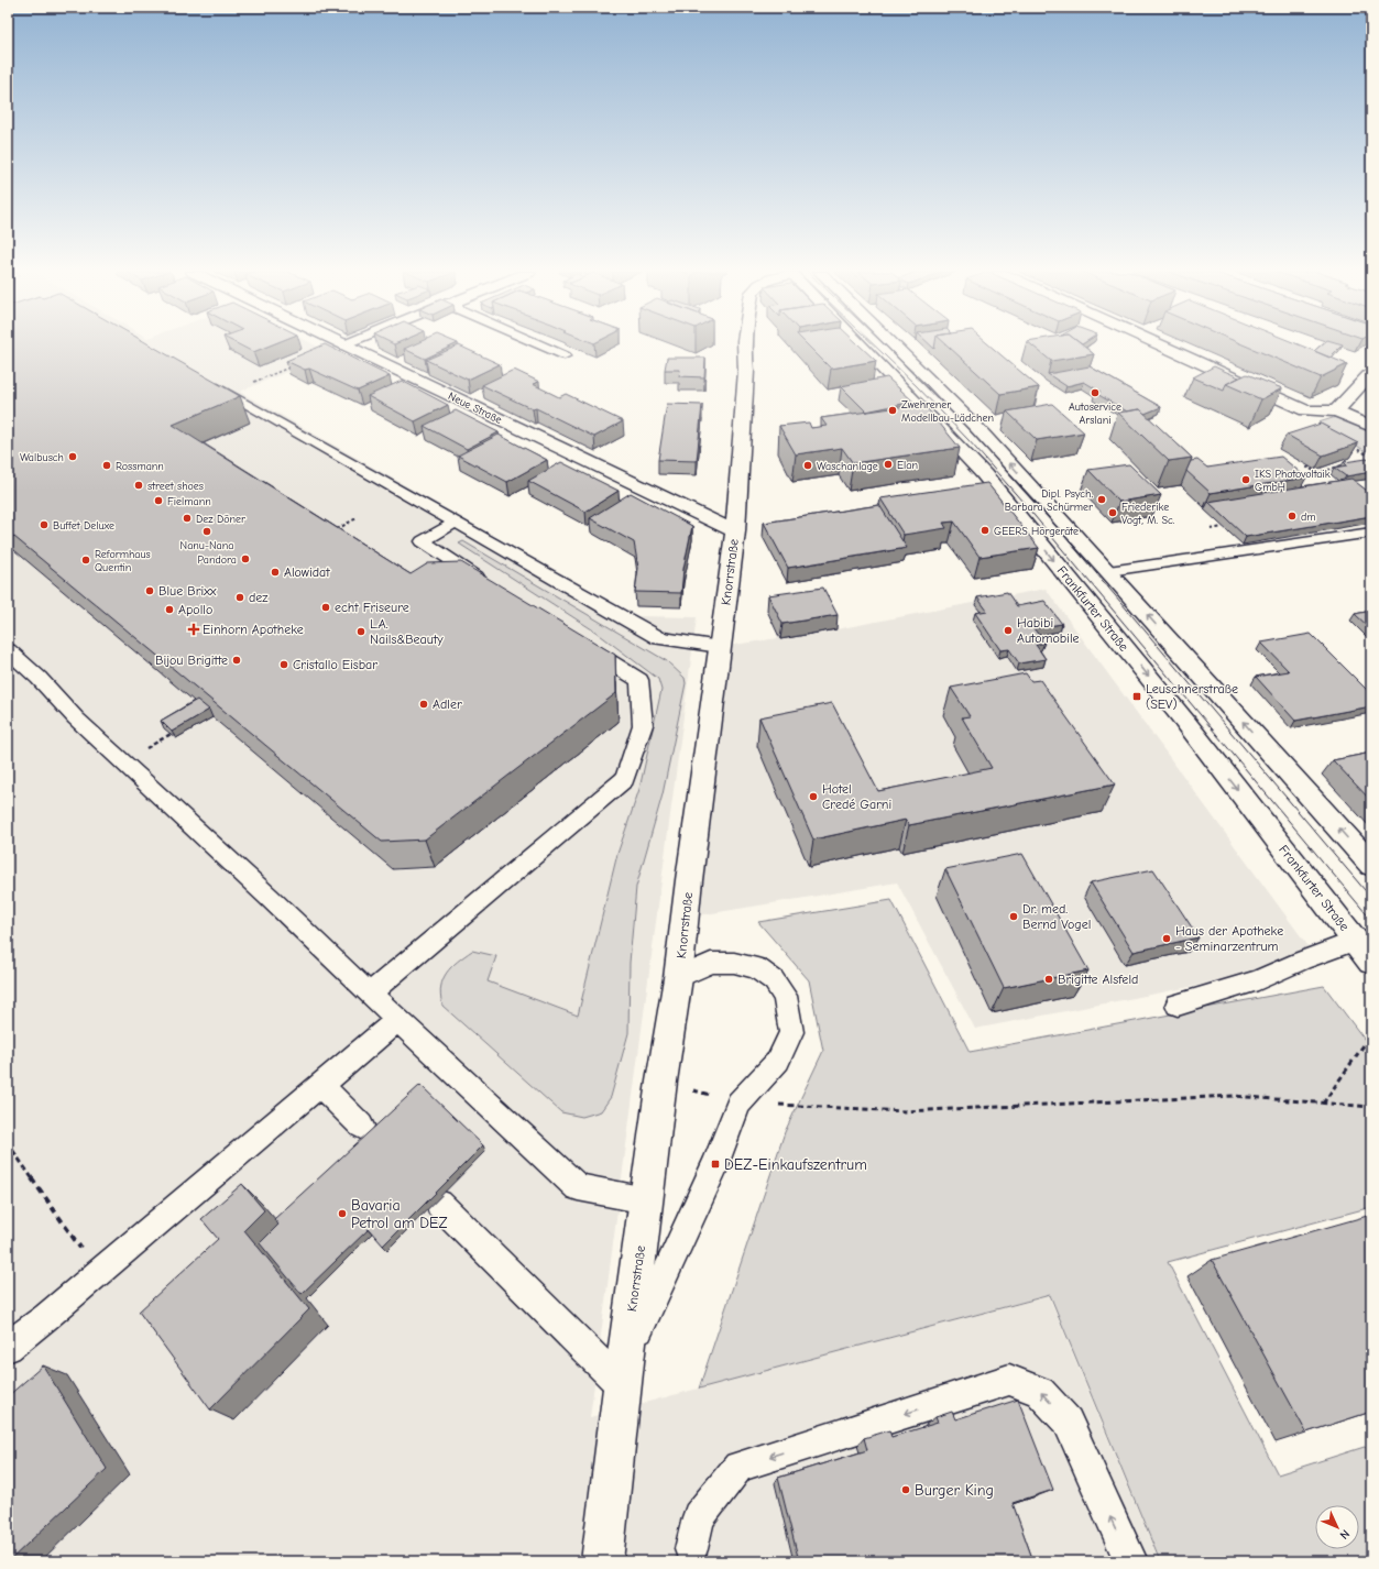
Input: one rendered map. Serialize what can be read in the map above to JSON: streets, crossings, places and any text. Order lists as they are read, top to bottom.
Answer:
{
  "streets": {
    "street": ["Neue Straße", "Knorrstraße", "Frankfurter Straße"]
  },
  "crossings": [
    ["Neue Straße", "Knorrstraße"]
  ],
  "places": {
    "other": [
      "Autoservice Arslani",
      "Zwehrener Modellbau-Lädchen",
      "Walbusch",
      "Elan",
      "Rossmann",
      "Waschanlage",
      "IKS Photovoltaik GmbH",
      "street shoes",
      "Dipl. Psych. Barbara Schürmer",
      "Fielmann",
      "Friederike Vogt, M. Sc.",
      "dm",
      "Dez Döner",
      "Buffet Deluxe",
      "GEERS Hörgeräte",
      "Nanu-Nana",
      "Pandora",
      "Reformhaus Quentin",
      "Alowidat",
      "Blue Brixx",
      "dez",
      "echt Friseure",
      "Apollo",
      "Habibi Automobile",
      "L.A. Nails&Beauty",
      "Bijou Brigitte",
      "Cristallo Eisbar",
      "Adler",
      "Hotel Credé Garni",
      "Dr. med. Bernd Vogel",
      "Haus der Apotheke - Seminarzentrum",
      "Brigitte Alsfeld",
      "Bavaria Petrol am DEZ",
      "Burger King"
    ],
    "health": ["Einhorn Apotheke"],
    "transit": ["Leuschnerstraße (SEV)", "DEZ-Einkaufszentrum"]
  },
  "north": "bottom right"
}
